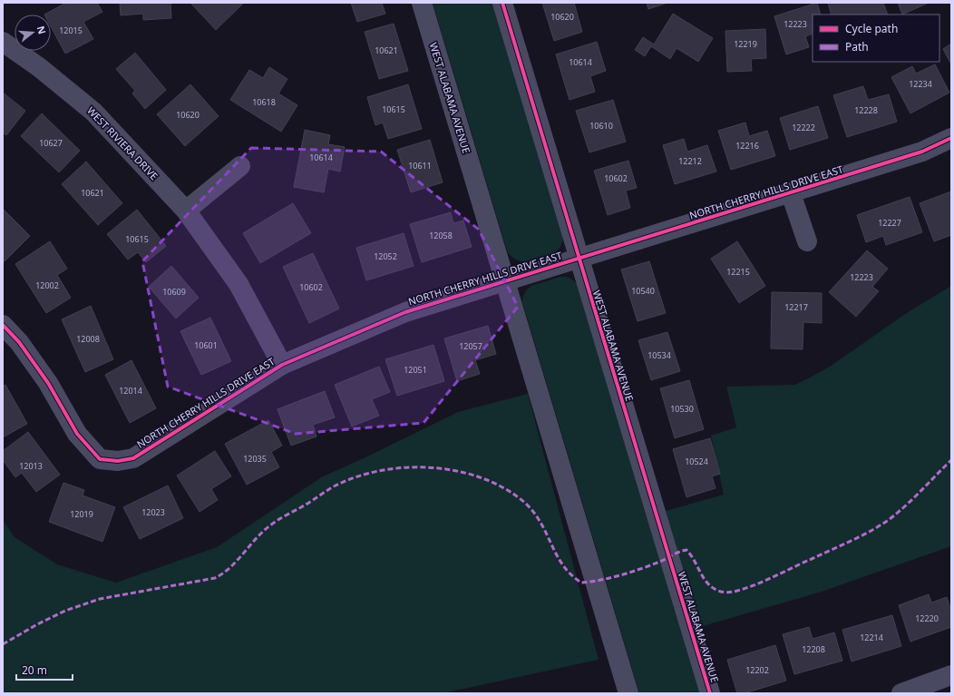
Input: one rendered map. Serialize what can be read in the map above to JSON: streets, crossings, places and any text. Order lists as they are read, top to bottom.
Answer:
{
  "streets": {
    "street": ["WEST ALABAMA AVENUE", "WEST RIVIERA DRIVE", "NORTH CHERRY HILLS DRIVE EAST"]
  },
  "crossings": [
    ["WEST ALABAMA AVENUE", "NORTH CHERRY HILLS DRIVE EAST"],
    ["WEST RIVIERA DRIVE", "NORTH CHERRY HILLS DRIVE EAST"]
  ],
  "house_numbers": [
    "10620",
    "12223",
    "12015",
    "12219",
    "10621",
    "10614",
    "12234",
    "10618",
    "10615",
    "12228",
    "10620",
    "10610",
    "12222",
    "10627",
    "12216",
    "10614",
    "12212",
    "10611",
    "10602",
    "10621",
    "12227",
    "12058",
    "10615",
    "12052",
    "12215",
    "12223",
    "12002",
    "10602",
    "10540",
    "10609",
    "12217",
    "12008",
    "10601",
    "12057",
    "10534",
    "12051",
    "12014",
    "10530",
    "12035",
    "10524",
    "12013",
    "12023",
    "12019",
    "12220",
    "12214",
    "12208",
    "12202"
  ],
  "legend": ["Cycle path", "Path"],
  "scale_bar": "20 m",
  "north": "right"
}
